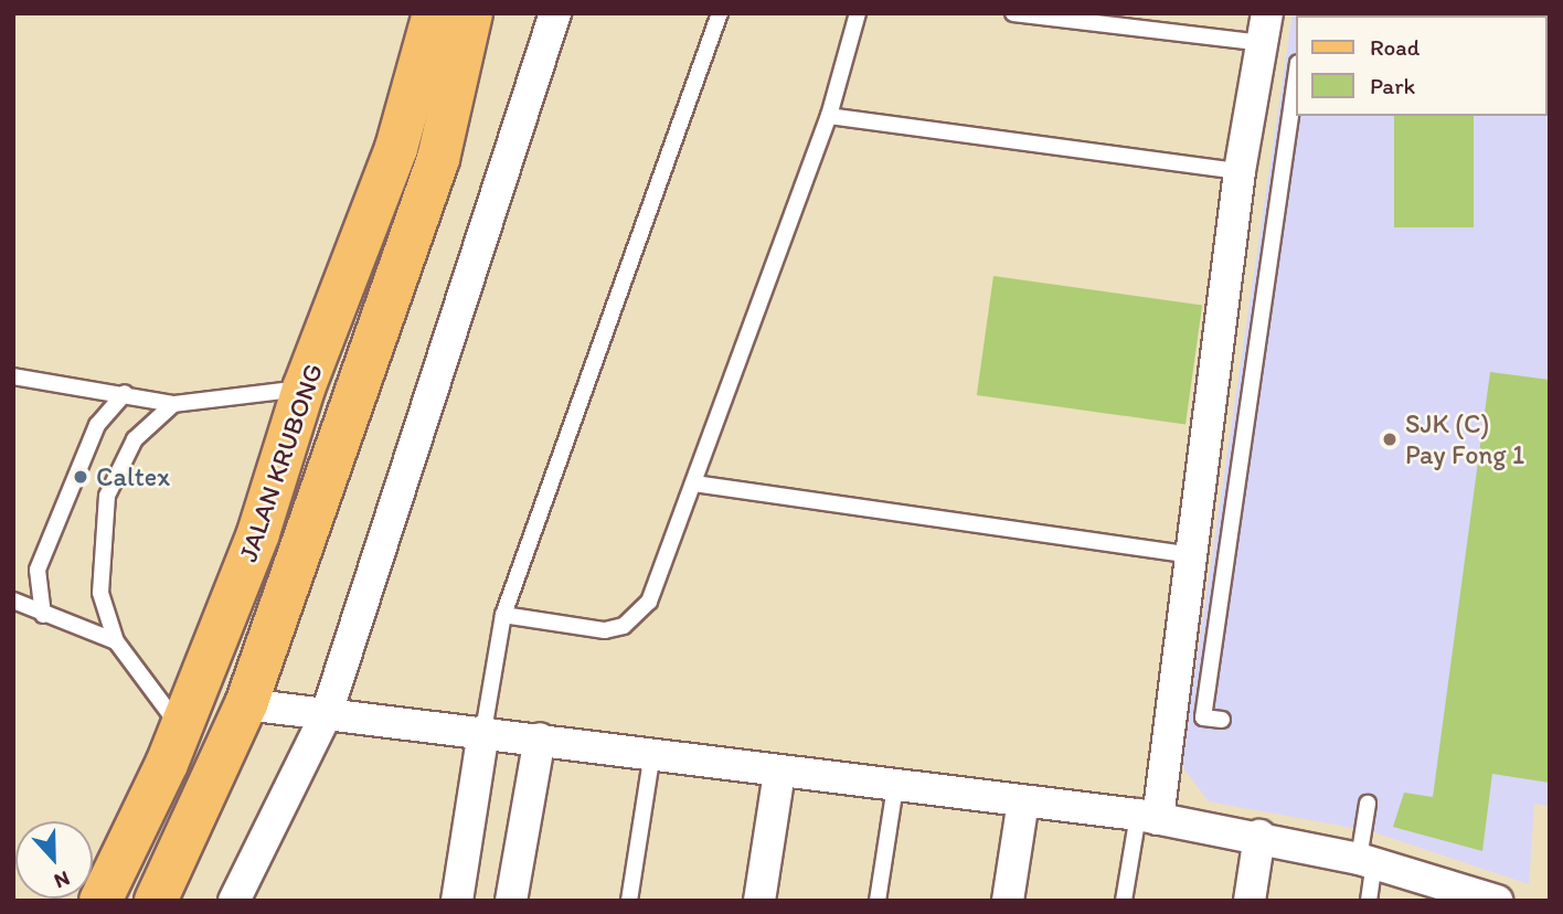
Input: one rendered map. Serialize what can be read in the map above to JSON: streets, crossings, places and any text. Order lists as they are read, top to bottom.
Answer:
{
  "streets": {
    "main road": ["JALAN KRUBONG"]
  },
  "places": ["SJK (C) Pay Fong 1", "Caltex"],
  "legend": ["Road", "Park"],
  "north": "bottom"
}
